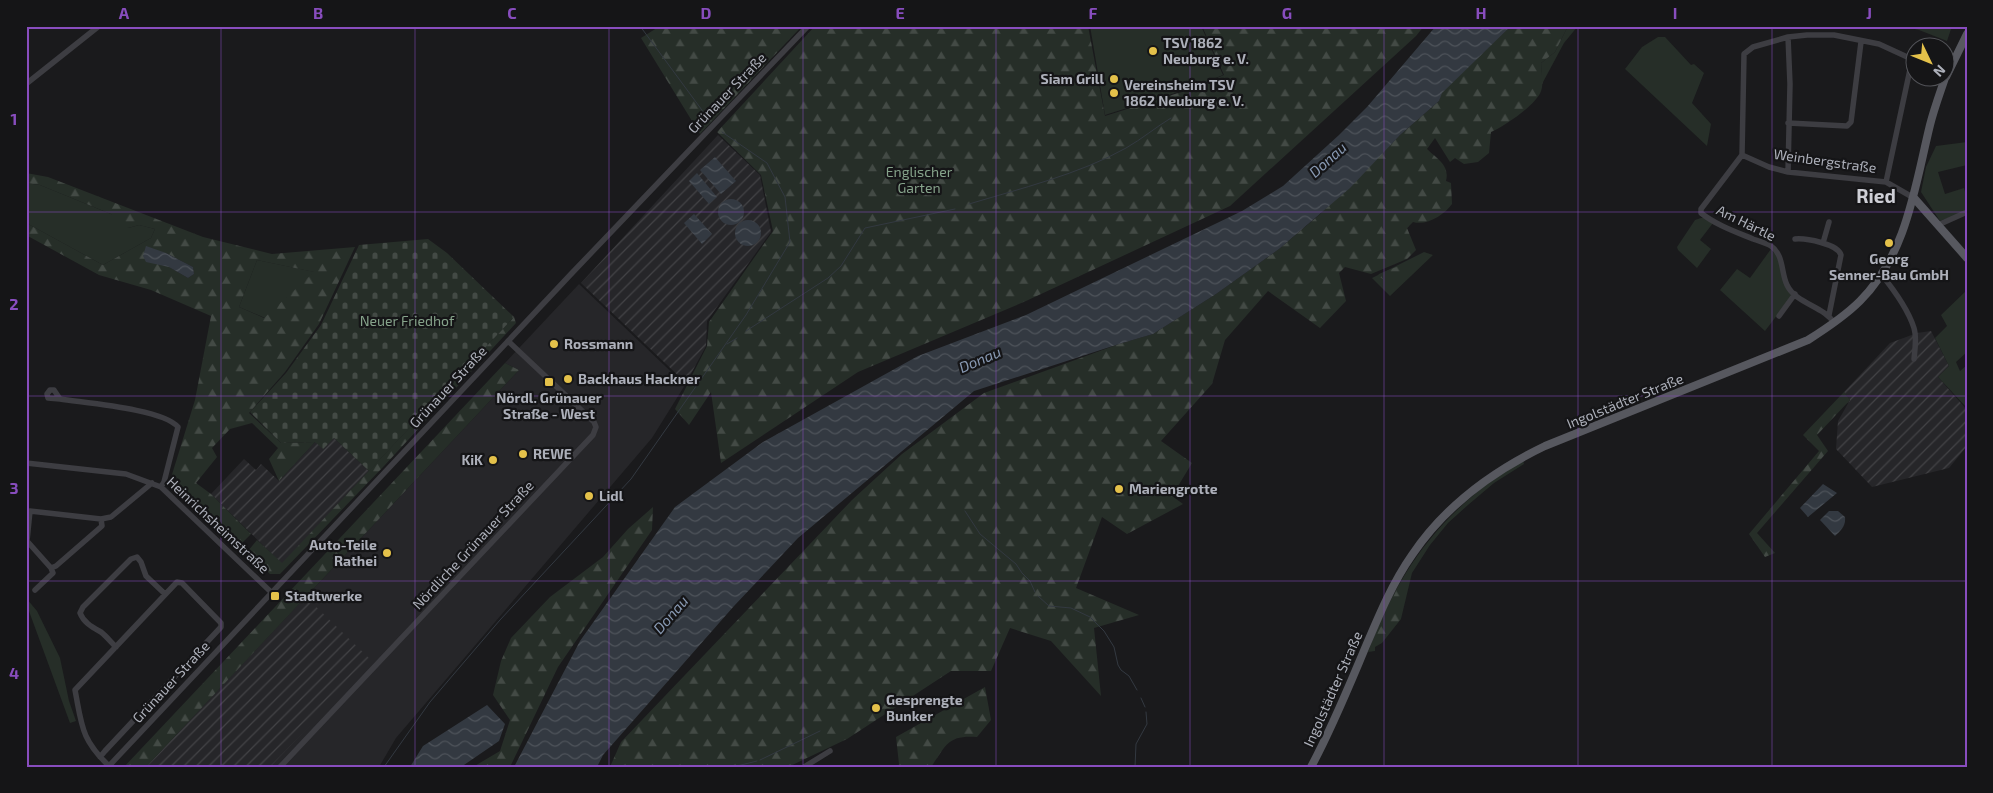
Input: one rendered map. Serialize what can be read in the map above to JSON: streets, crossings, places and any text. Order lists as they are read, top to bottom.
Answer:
{
  "streets": {
    "main road": ["Ingolstädter Straße"],
    "street": [
      "Grünauer Straße",
      "Weinbergstraße",
      "Am Härtle",
      "Heinrichsheimstraße",
      "Nördliche Grünauer Straße"
    ]
  },
  "crossings": [
    ["Grünauer Straße", "Heinrichsheimstraße"],
    ["Grünauer Straße", "Nördliche Grünauer Straße"],
    ["Weinbergstraße", "Am Härtle"],
    ["Weinbergstraße", "Ingolstädter Straße"],
    ["Am Härtle", "Ingolstädter Straße"]
  ],
  "districts": ["Ried"],
  "water": ["Donau"],
  "parks": ["Englischer Garten", "Neuer Friedhof"],
  "places": {
    "other": [
      "TSV 1862 Neuburg e. V.",
      "Siam Grill",
      "Vereinsheim TSV 1862 Neuburg e. V.",
      "Georg Senner-Bau GmbH",
      "Rossmann",
      "Backhaus Hackner",
      "REWE",
      "KiK",
      "Mariengrotte",
      "Lidl",
      "Auto-Teile Rathei",
      "Gesprengte Bunker"
    ],
    "transit": ["Nördl. Grünauer Straße - West", "Stadtwerke"]
  },
  "north": "bottom right",
  "grid": {
    "columns": [
      "A",
      "B",
      "C",
      "D",
      "E",
      "F",
      "G",
      "H",
      "I",
      "J"
    ],
    "rows": [
      "1",
      "2",
      "3",
      "4"
    ]
  }
}
